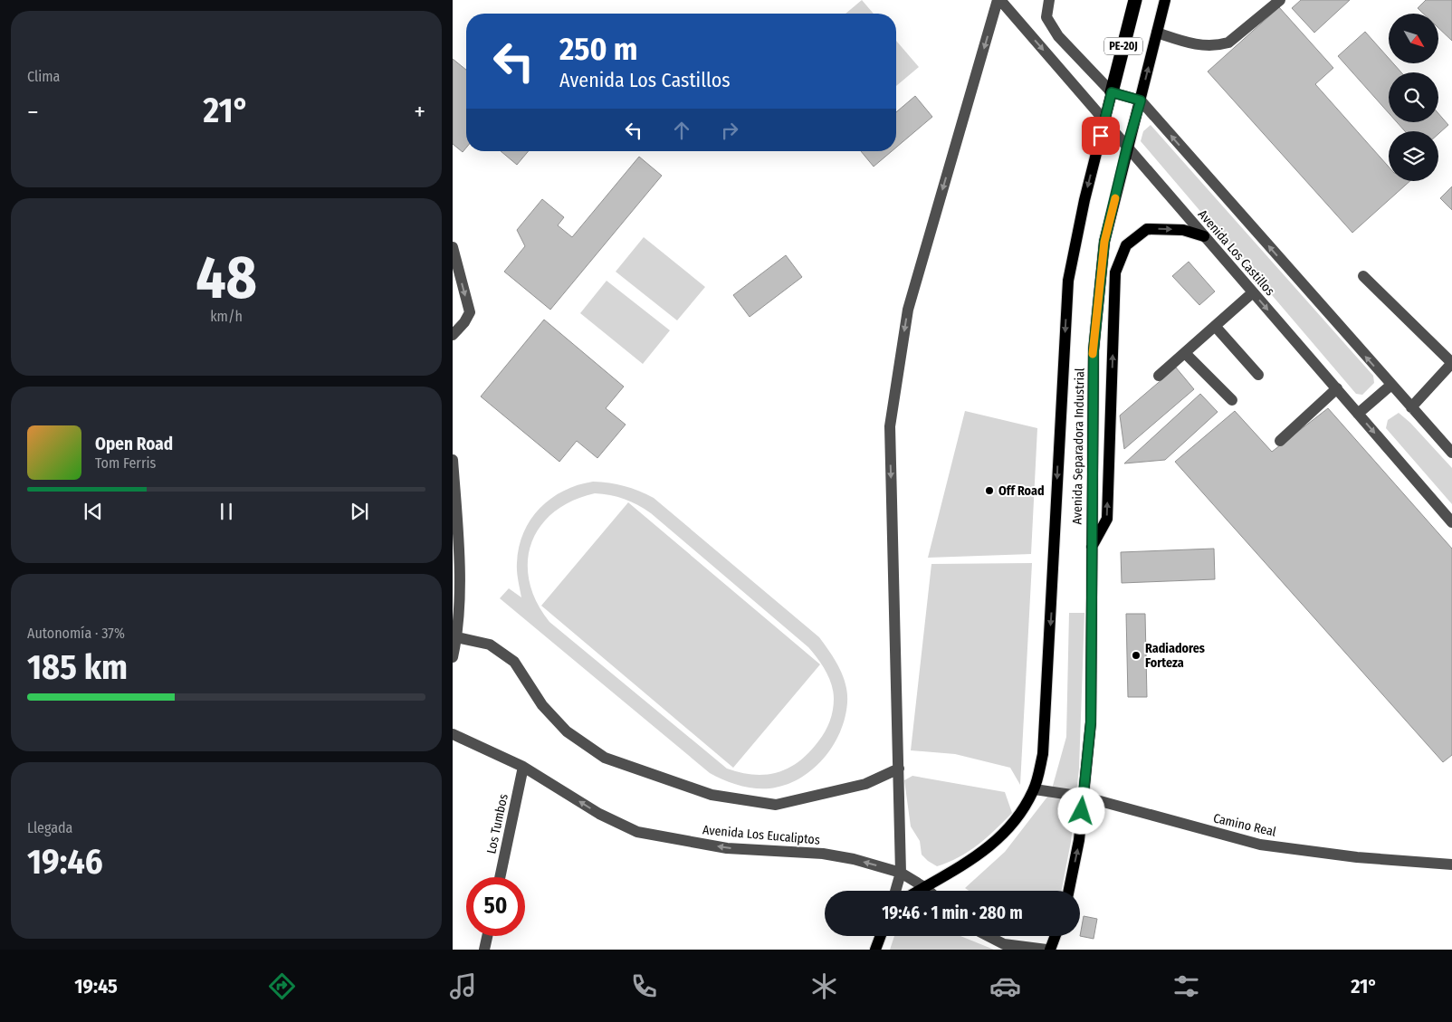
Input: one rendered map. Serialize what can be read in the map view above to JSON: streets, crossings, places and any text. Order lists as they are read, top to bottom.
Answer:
{
  "streets": {
    "highway": ["PE-20J"],
    "main road": ["Avenida Separadora Industrial"],
    "street": [
      "Avenida Los Castillos",
      "Los Tumbos",
      "Camino Real",
      "Avenida Los Eucaliptos"
    ]
  },
  "crossings": [
    ["PE-20J", "Avenida Separadora Industrial"],
    ["Avenida Los Castillos", "Avenida Separadora Industrial"],
    ["Avenida Separadora Industrial", "Camino Real"],
    ["Avenida Separadora Industrial", "Avenida Los Eucaliptos"],
    ["Los Tumbos", "Avenida Los Eucaliptos"]
  ],
  "places": ["Off Road", "Radiadores Forteza"],
  "north": "bottom right",
  "page": {
    "tile": [
      "Clima",
      ["48", "km/h"],
      ["Autonomía · 37%", "185 km"],
      ["Llegada", "19:46"]
    ],
    "turn": ["250 m", "Avenida Los Castillos"],
    "heat": ["−", "21°", "+"],
    "song": ["Open Road", "Tom Ferris"],
    "limit": "50",
    "trip": "19:46 · 1 min · 280 m",
    "tabs": ["19:45", "21°"]
  }
}
